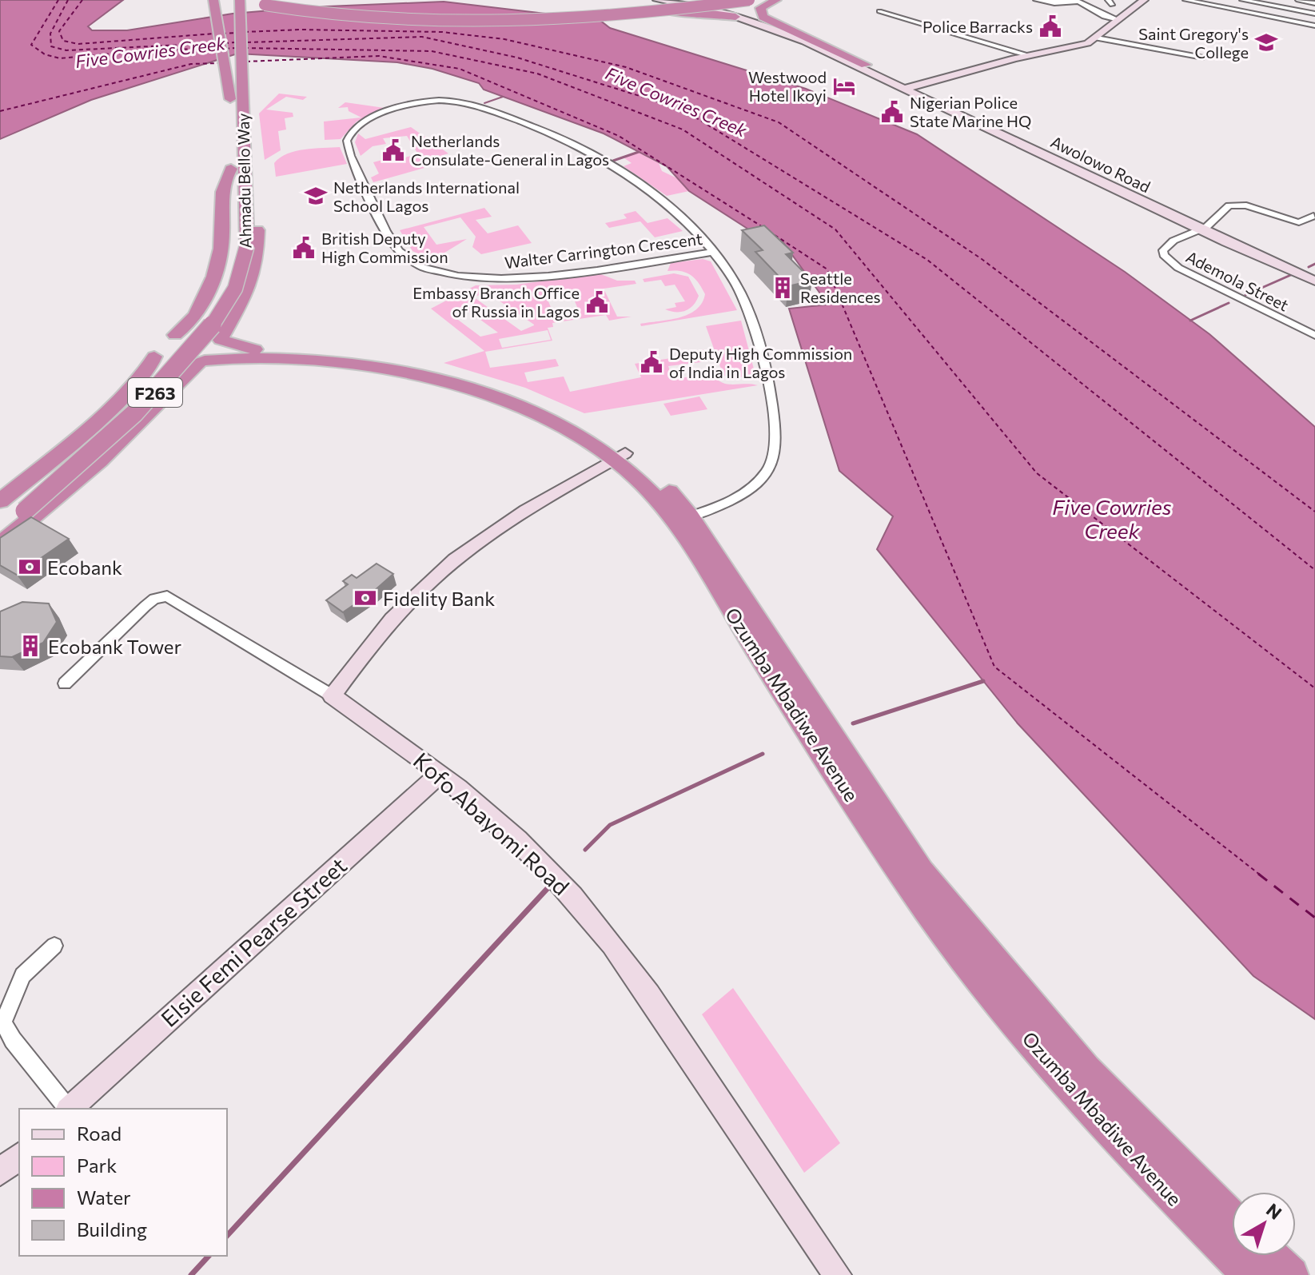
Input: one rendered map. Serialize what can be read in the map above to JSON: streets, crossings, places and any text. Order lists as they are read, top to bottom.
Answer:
{
  "streets": {
    "highway": ["Ahmadu Bello Way", "F263", "Ozumba Mbadiwe Avenue"],
    "main road": ["Awolowo Road", "Kofo Abayomi Road", "Elsie Femi Pearse Street"],
    "street": ["Walter Carrington Crescent", "Ademola Street"]
  },
  "crossings": [
    ["Awolowo Road", "Ademola Street"],
    ["Walter Carrington Crescent", "Ozumba Mbadiwe Avenue"],
    ["Kofo Abayomi Road", "Elsie Femi Pearse Street"]
  ],
  "water": ["Five Cowries Creek"],
  "places": {
    "public building": [
      "Police Barracks",
      "Nigerian Police State Marine HQ",
      "Netherlands Consulate-General in Lagos",
      "British Deputy High Commission",
      "Embassy Branch Office of Russia in Lagos",
      "Deputy High Commission of India in Lagos"
    ],
    "school or university": ["Saint Gregory's College", "Netherlands International School Lagos"],
    "hotel": ["Westwood Hotel Ikoyi"],
    "building": ["Seattle Residences", "Ecobank Tower"],
    "bank": ["Ecobank", "Fidelity Bank"]
  },
  "legend": [
    "Road",
    "Park",
    "Water",
    "Building"
  ],
  "north": "top right"
}
